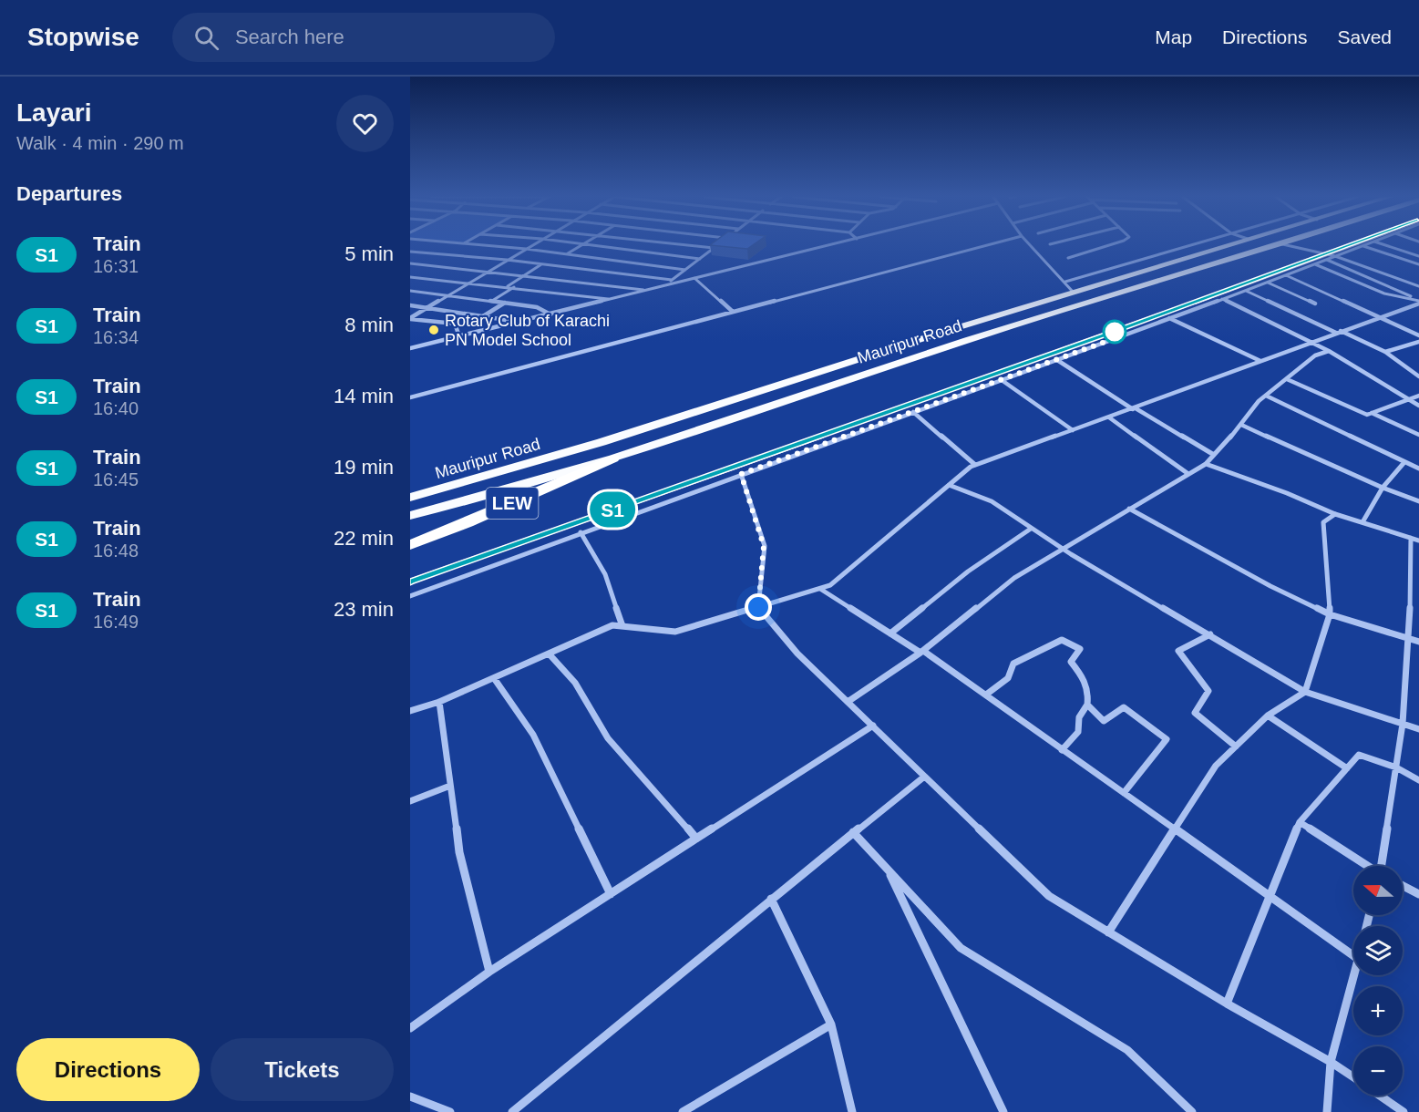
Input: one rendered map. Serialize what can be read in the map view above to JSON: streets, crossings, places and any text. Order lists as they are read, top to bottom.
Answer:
{
  "streets": {
    "highway": ["Mauripur Road", "LEW"]
  },
  "crossings": [
    ["Mauripur Road", "LEW"]
  ],
  "places": ["Rotary Club of Karachi PN Model School"],
  "north": "left",
  "page": {
    "header": "Stopwise",
    "search": "Search here",
    "nav": ["Map", "Directions", "Saved"],
    "heading": [
      ["Layari", "Walk · 4 min · 290 m"],
      "Departures"
    ],
    "on_map": "S1",
    "list": [
      {
        "mark": "S1",
        "name": "Train",
        "note": "16:31",
        "value": "5 min"
      },
      {
        "mark": "S1",
        "name": "Train",
        "note": "16:34",
        "value": "8 min"
      },
      {
        "mark": "S1",
        "name": "Train",
        "note": "16:40",
        "value": "14 min"
      },
      {
        "mark": "S1",
        "name": "Train",
        "note": "16:45",
        "value": "19 min"
      },
      {
        "mark": "S1",
        "name": "Train",
        "note": "16:48",
        "value": "22 min"
      },
      {
        "mark": "S1",
        "name": "Train",
        "note": "16:49",
        "value": "23 min"
      }
    ],
    "map_buttons": ["+", "−"],
    "buttons": ["Directions", "Tickets"]
  }
}
